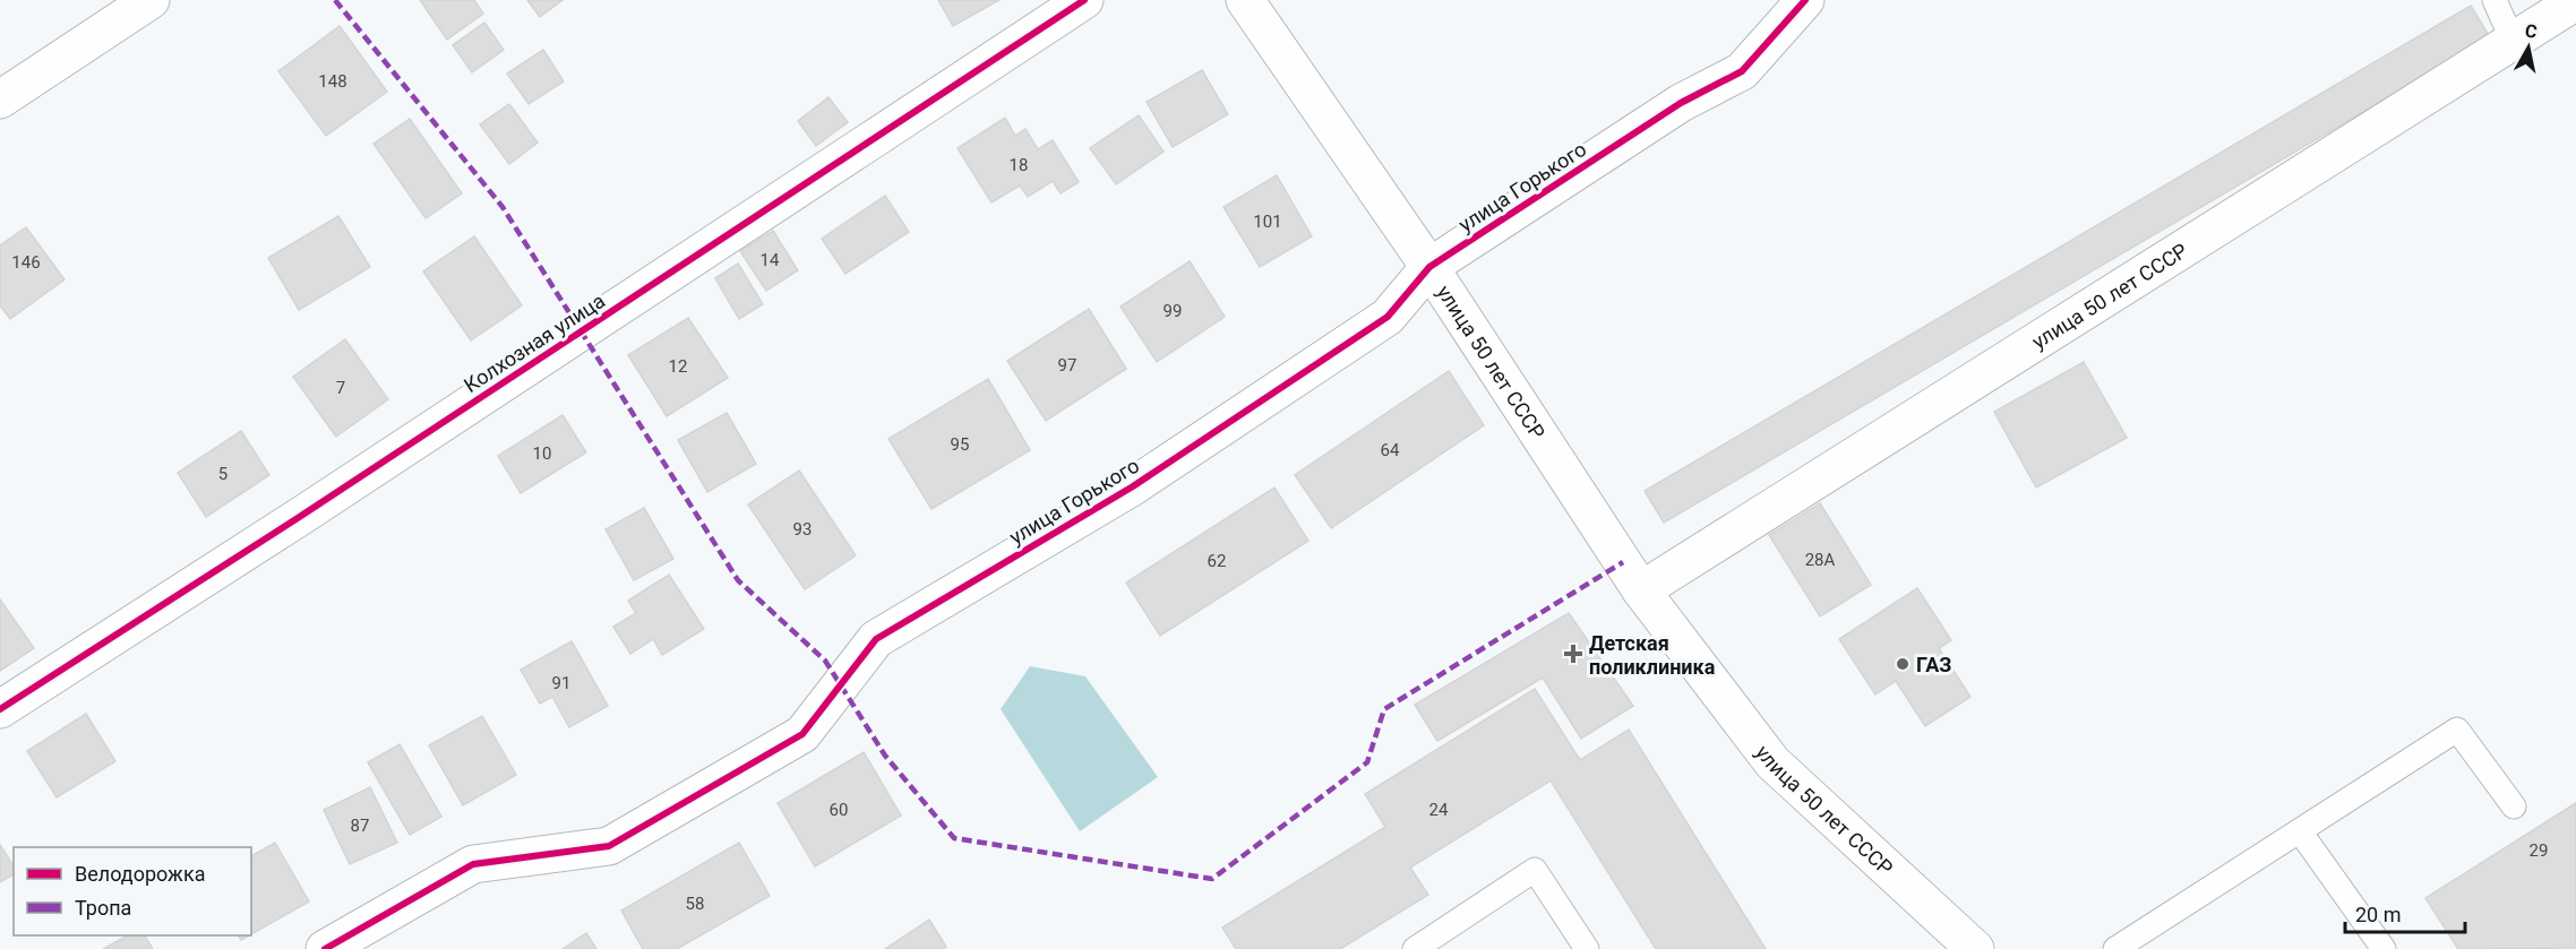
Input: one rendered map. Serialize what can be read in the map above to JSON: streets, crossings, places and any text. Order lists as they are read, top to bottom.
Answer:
{
  "streets": {
    "street": ["улица Горького", "улица 50 лет СССР", "Колхозная улица"]
  },
  "crossings": [
    ["улица Горького", "улица 50 лет СССР"]
  ],
  "places": {
    "health": ["Детская поликлиника"],
    "other": ["ГАЗ"]
  },
  "house_numbers": [
    "148",
    "18",
    "101",
    "14",
    "146",
    "99",
    "97",
    "12",
    "7",
    "95",
    "64",
    "10",
    "5",
    "93",
    "28А",
    "62",
    "91",
    "60",
    "24",
    "87",
    "29",
    "58"
  ],
  "legend": ["Велодорожка", "Тропа"],
  "scale_bar": "20 m",
  "north": "top"
}
